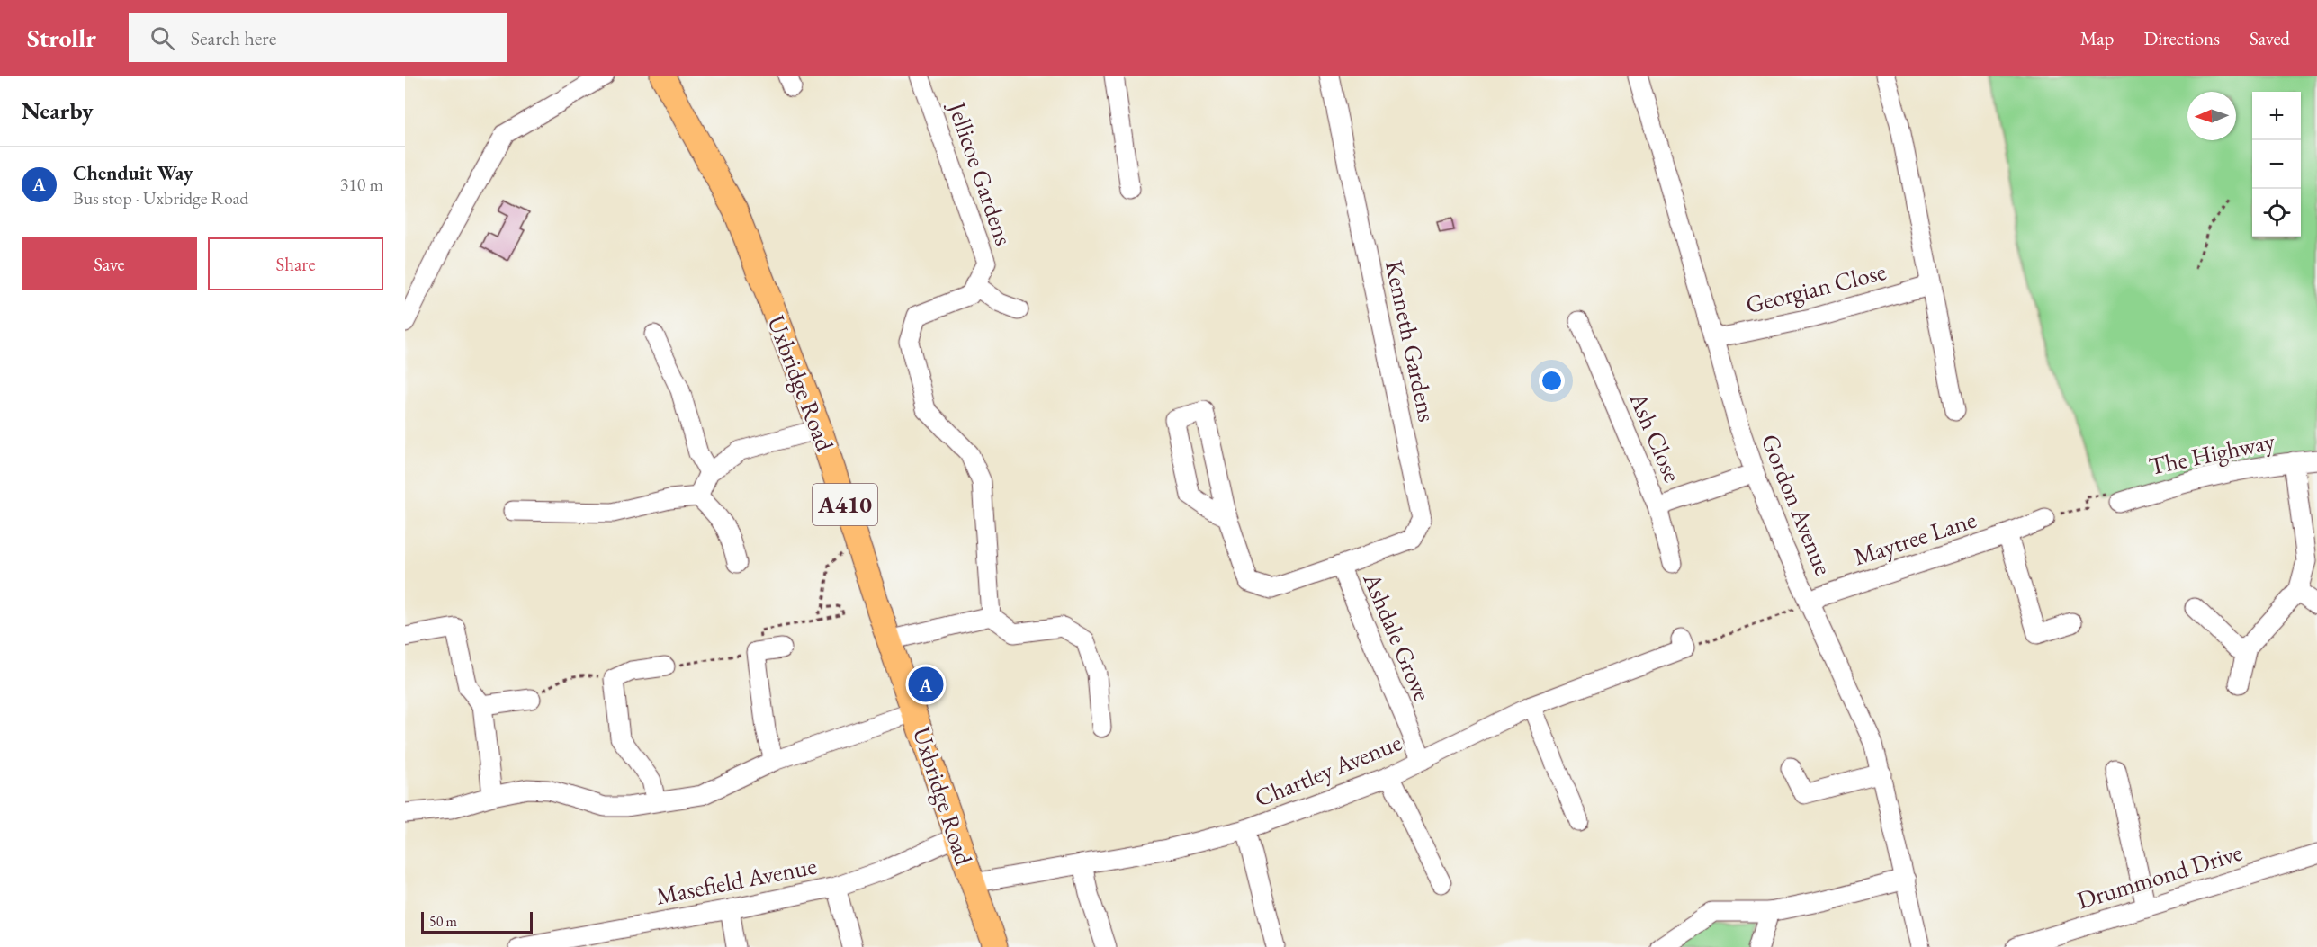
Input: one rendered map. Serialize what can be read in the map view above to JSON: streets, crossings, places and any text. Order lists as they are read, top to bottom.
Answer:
{
  "streets": {
    "main road": ["Uxbridge Road", "A410"],
    "street": [
      "Jellicoe Gardens",
      "Georgian Close",
      "Kenneth Gardens",
      "Ash Close",
      "The Highway",
      "Gordon Avenue",
      "Maytree Lane",
      "Ashdale Grove",
      "Chartley Avenue",
      "Drummond Drive",
      "Masefield Avenue"
    ]
  },
  "crossings": [
    ["Georgian Close", "Gordon Avenue"],
    ["Kenneth Gardens", "Ashdale Grove"],
    ["Uxbridge Road", "Chartley Avenue"],
    ["Uxbridge Road", "Masefield Avenue"],
    ["Ash Close", "Gordon Avenue"],
    ["Gordon Avenue", "Maytree Lane"],
    ["Ashdale Grove", "Chartley Avenue"]
  ],
  "scale_bar": "50 m",
  "north": "left",
  "page": {
    "header": "Strollr",
    "search": "Search here",
    "nav": ["Map", "Directions", "Saved"],
    "heading": "Nearby",
    "map_buttons": ["+", "−"],
    "list": [
      {
        "mark": "A",
        "name": "Chenduit Way",
        "note": "Bus stop · Uxbridge Road",
        "value": "310 m"
      }
    ],
    "buttons": ["Save", "Share"],
    "pins": "A",
    "scale": "50 m"
  }
}
